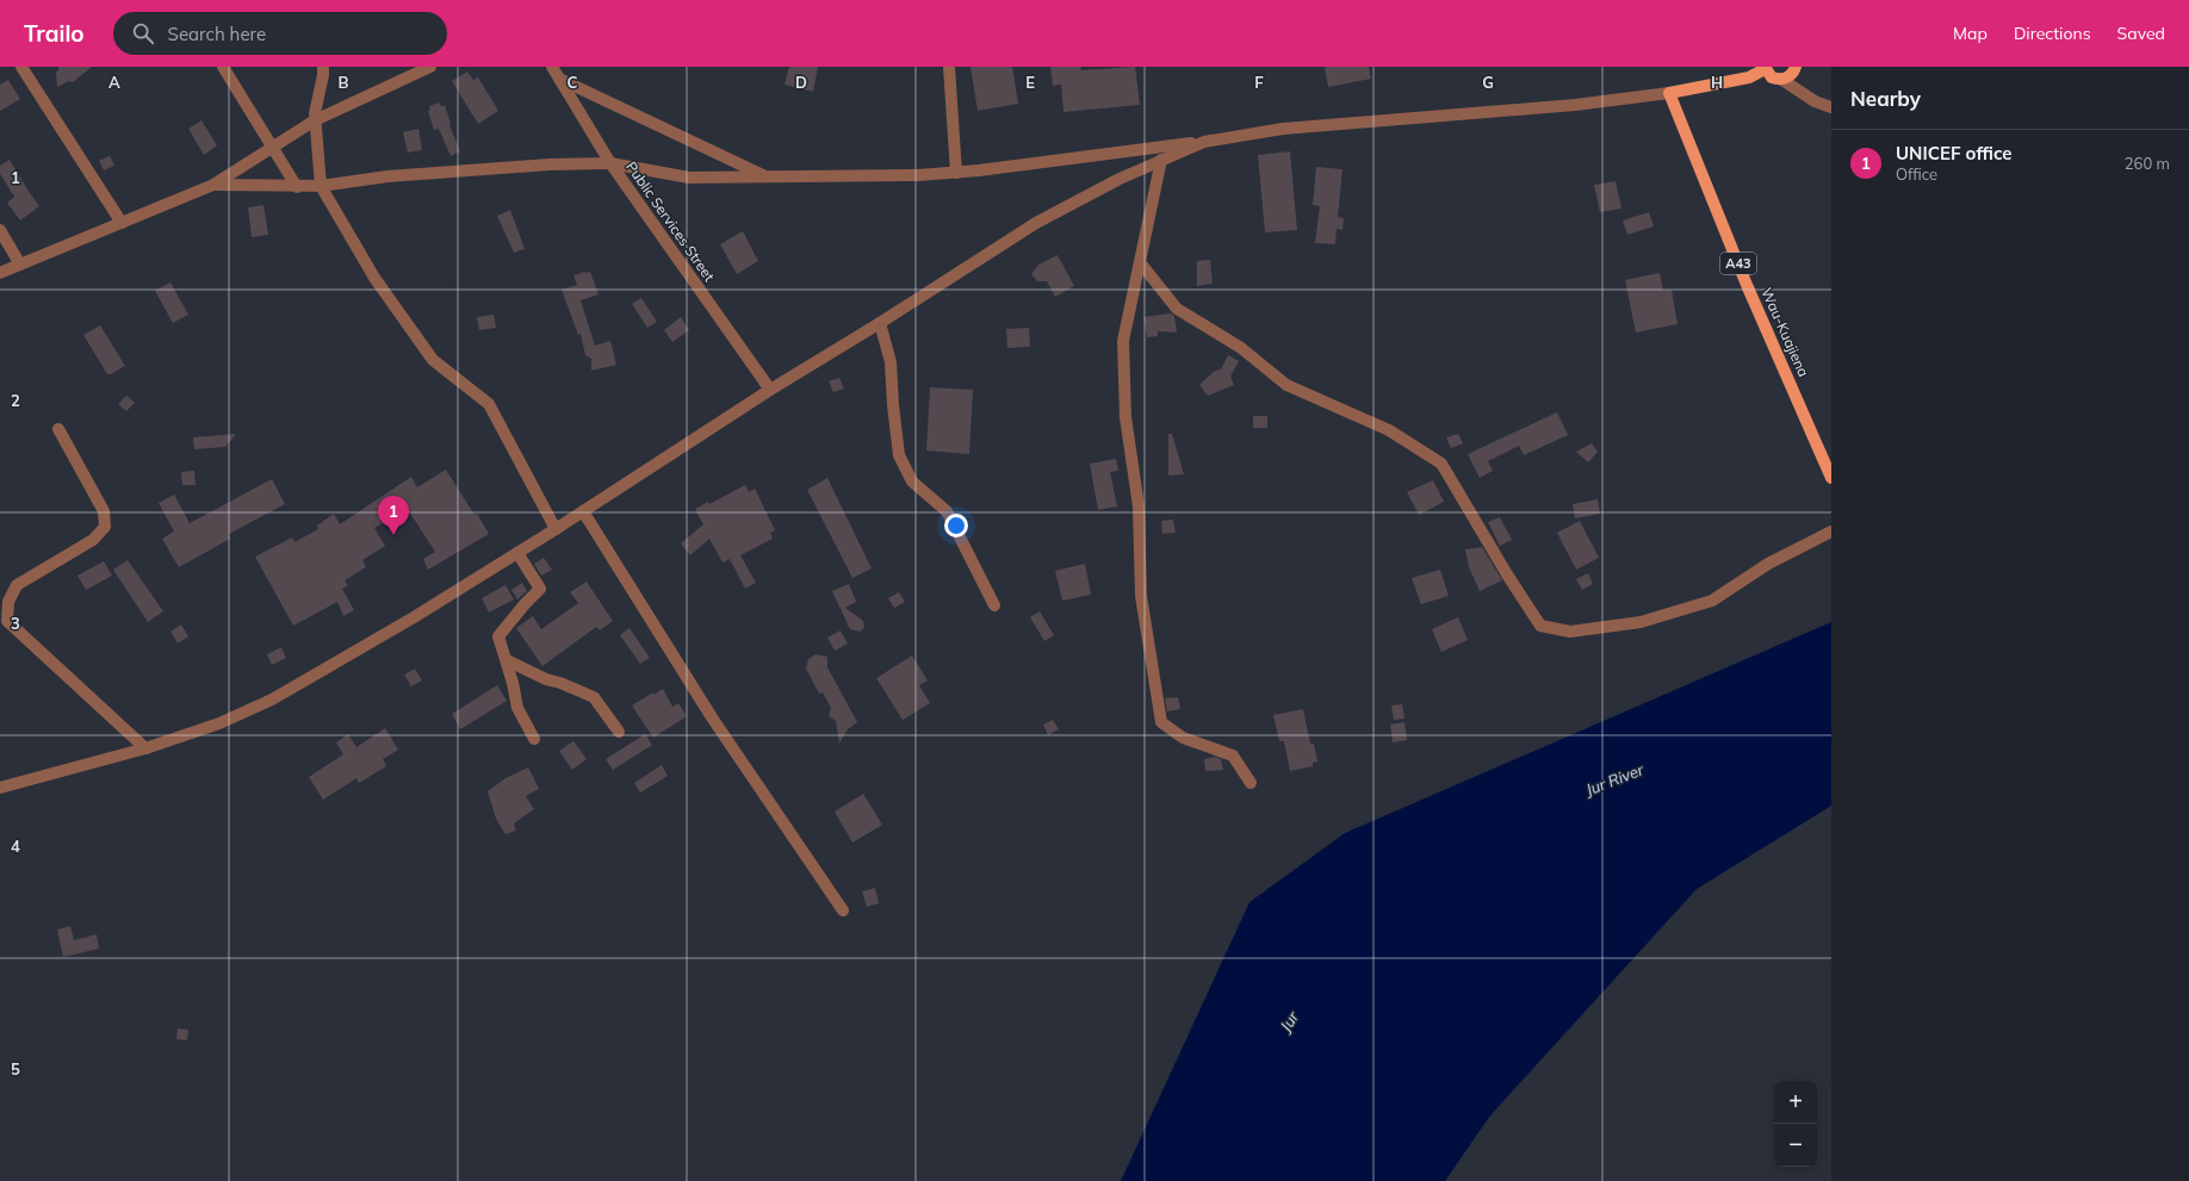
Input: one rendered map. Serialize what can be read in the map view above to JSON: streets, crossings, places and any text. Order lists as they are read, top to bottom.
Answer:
{
  "streets": {
    "main road": ["A43", "Wau-Kuajiena"],
    "street": ["Public Services Street"]
  },
  "water": ["Jur River", "Jur"],
  "page": {
    "header": "Trailo",
    "search": "Search here",
    "nav": ["Map", "Directions", "Saved"],
    "heading": "Nearby",
    "list": [
      {
        "mark": "1",
        "name": "UNICEF office",
        "note": "Office",
        "value": "260 m"
      }
    ],
    "pins": "1",
    "map_buttons": ["+", "−"]
  },
  "grid": {
    "columns": [
      "A",
      "B",
      "C",
      "D",
      "E",
      "F",
      "G",
      "H"
    ],
    "rows": [
      "1",
      "2",
      "3",
      "4",
      "5"
    ]
  }
}
